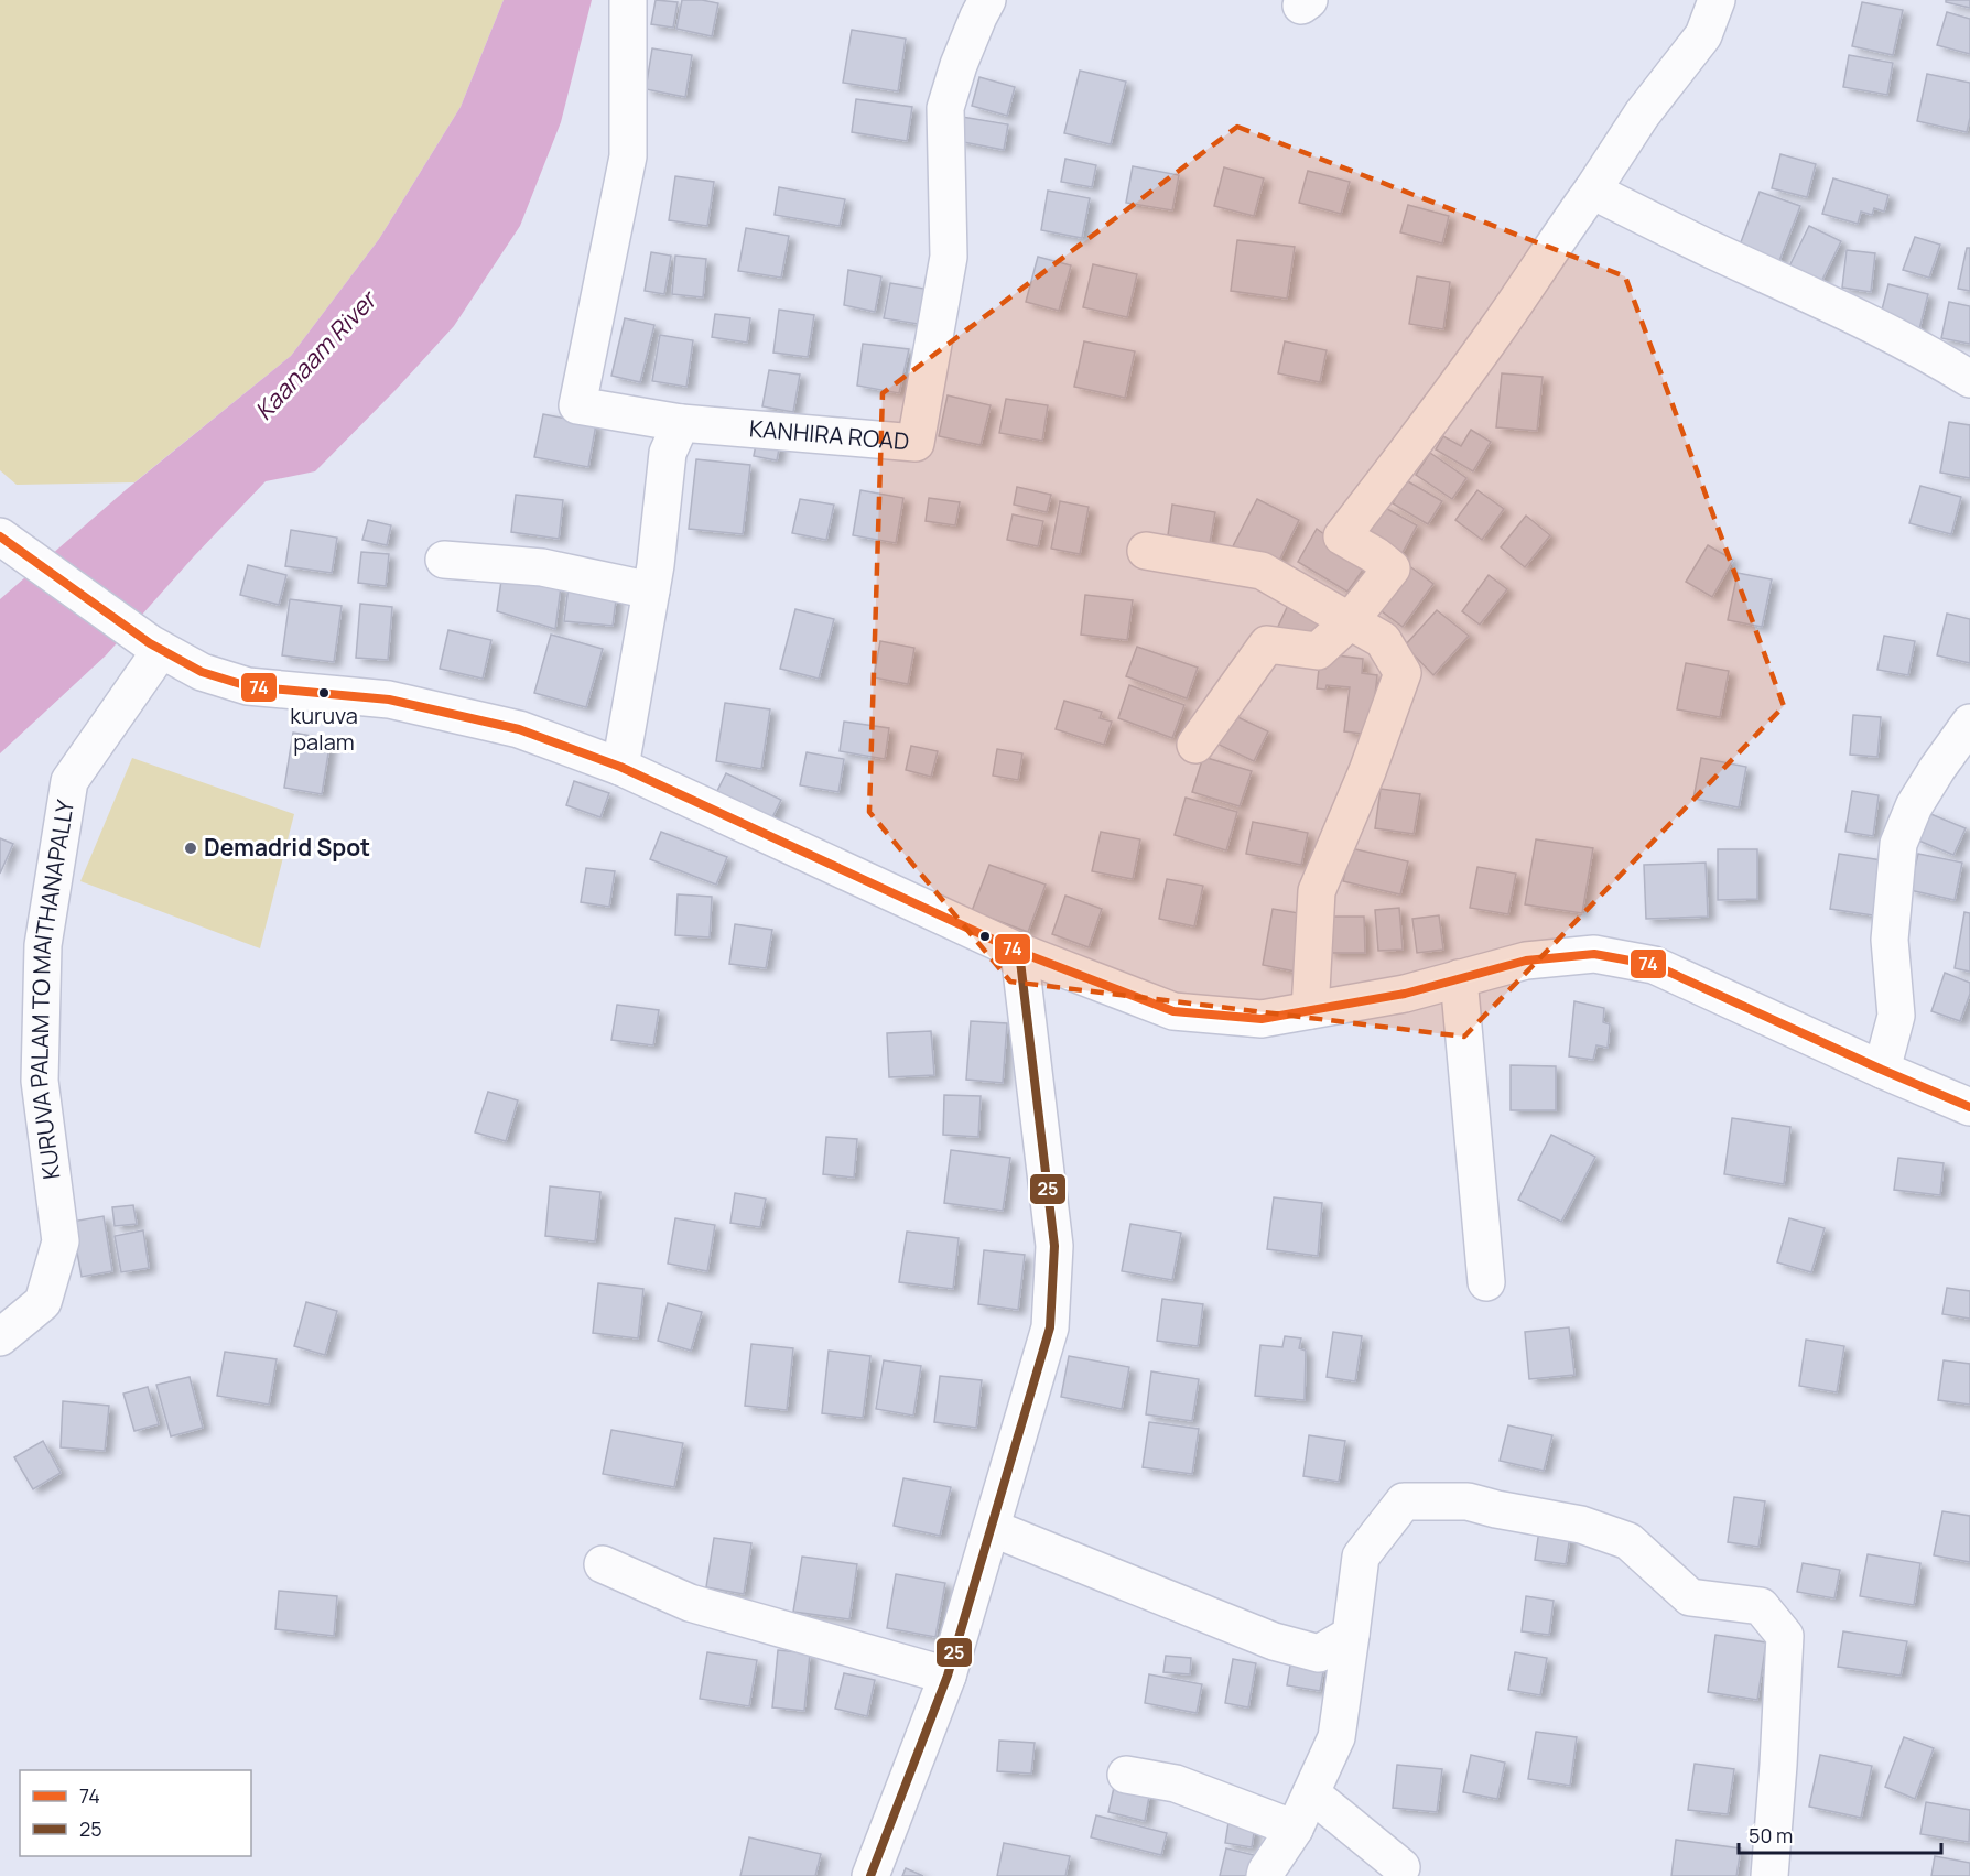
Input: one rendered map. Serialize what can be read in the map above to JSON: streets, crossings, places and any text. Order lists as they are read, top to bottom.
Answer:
{
  "streets": {
    "street": ["KANHIRA ROAD", "KURUVA PALAM TO MAITHANAPALLY"]
  },
  "water": ["Kaanaam River"],
  "places": ["kuruva palam", "Demadrid Spot"],
  "lines": ["transit line 74", "transit line 25"],
  "legend": ["74", "25"],
  "scale_bar": "50 m"
}
